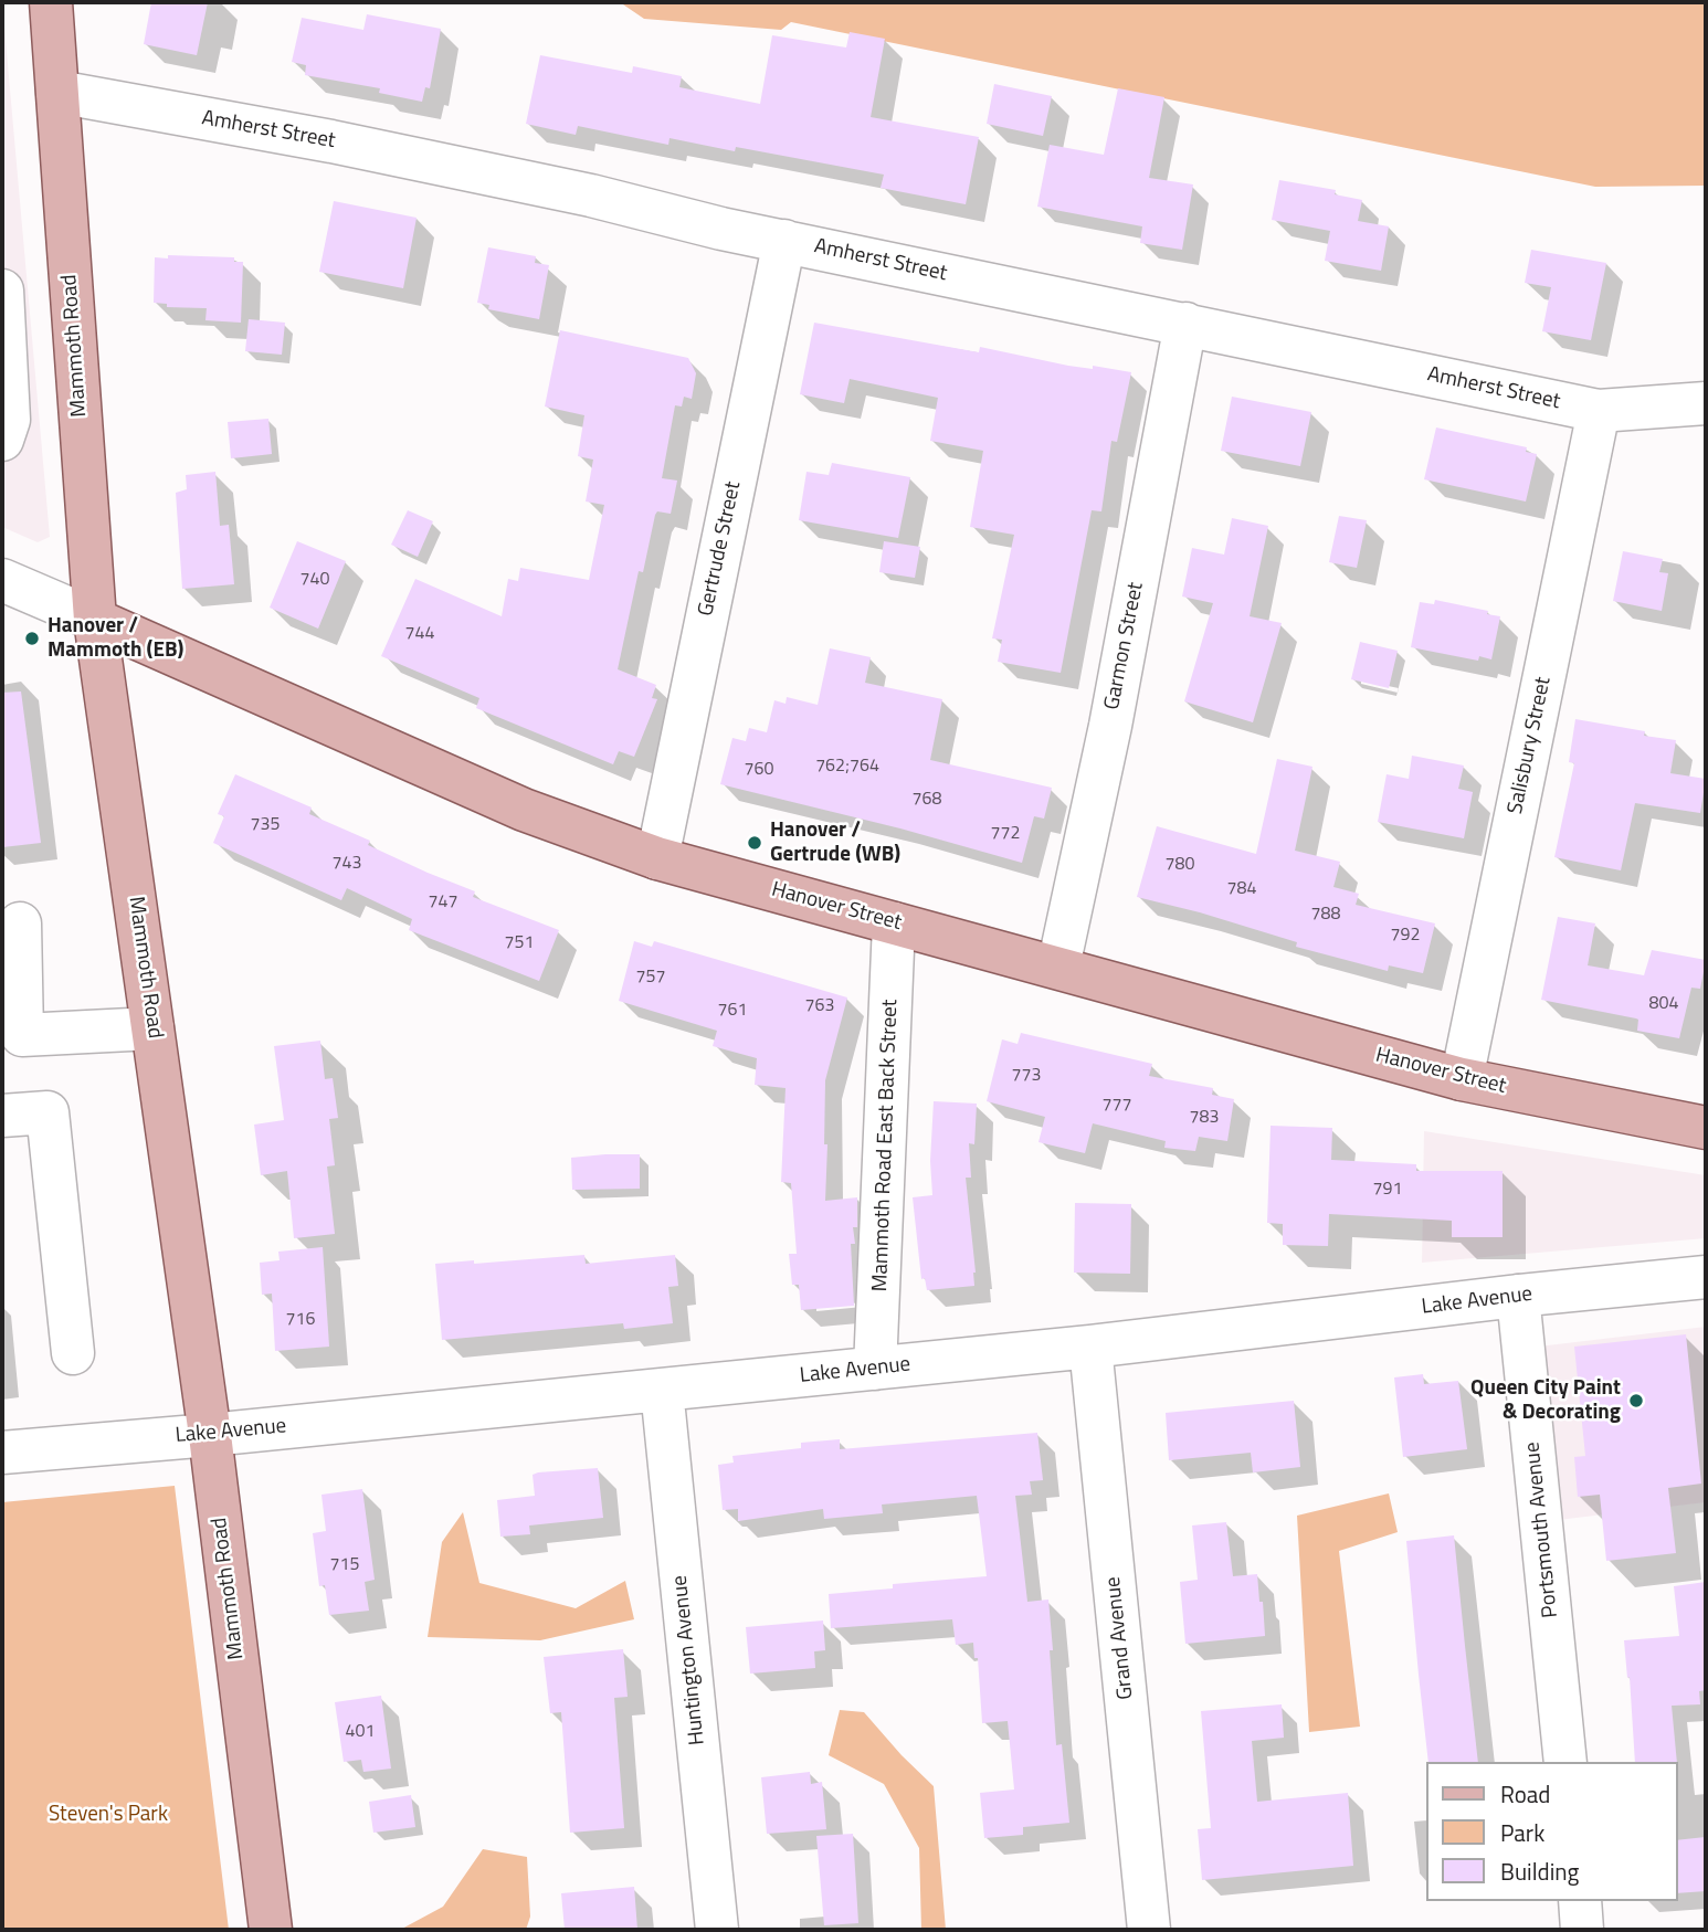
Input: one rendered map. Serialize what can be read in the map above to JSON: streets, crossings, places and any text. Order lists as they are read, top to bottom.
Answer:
{
  "streets": {
    "main road": ["Mammoth Road", "Hanover Street"],
    "street": [
      "Amherst Street",
      "Gertrude Street",
      "Garmon Street",
      "Salisbury Street",
      "Mammoth Road East Back Street",
      "Lake Avenue",
      "Portsmouth Avenue",
      "Grand Avenue",
      "Huntington Avenue"
    ]
  },
  "crossings": [
    ["Amherst Street", "Mammoth Road"],
    ["Amherst Street", "Gertrude Street"],
    ["Amherst Street", "Garmon Street"],
    ["Amherst Street", "Salisbury Street"],
    ["Mammoth Road", "Hanover Street"],
    ["Mammoth Road", "Lake Avenue"],
    ["Gertrude Street", "Hanover Street"],
    ["Garmon Street", "Hanover Street"],
    ["Salisbury Street", "Hanover Street"],
    ["Hanover Street", "Mammoth Road East Back Street"],
    ["Mammoth Road East Back Street", "Lake Avenue"],
    ["Lake Avenue", "Portsmouth Avenue"],
    ["Lake Avenue", "Grand Avenue"],
    ["Lake Avenue", "Huntington Avenue"]
  ],
  "parks": ["Steven's Park"],
  "places": ["Hanover / Mammoth (EB)", "Hanover / Gertrude (WB)", "Queen City Paint & Decorating"],
  "house_numbers": [
    "740",
    "744",
    "762;764",
    "760",
    "768",
    "735",
    "772",
    "743",
    "780",
    "784",
    "747",
    "788",
    "792",
    "751",
    "757",
    "804",
    "763",
    "761",
    "773",
    "777",
    "783",
    "791",
    "716",
    "715",
    "401"
  ],
  "legend": ["Road", "Park", "Building"]
}
